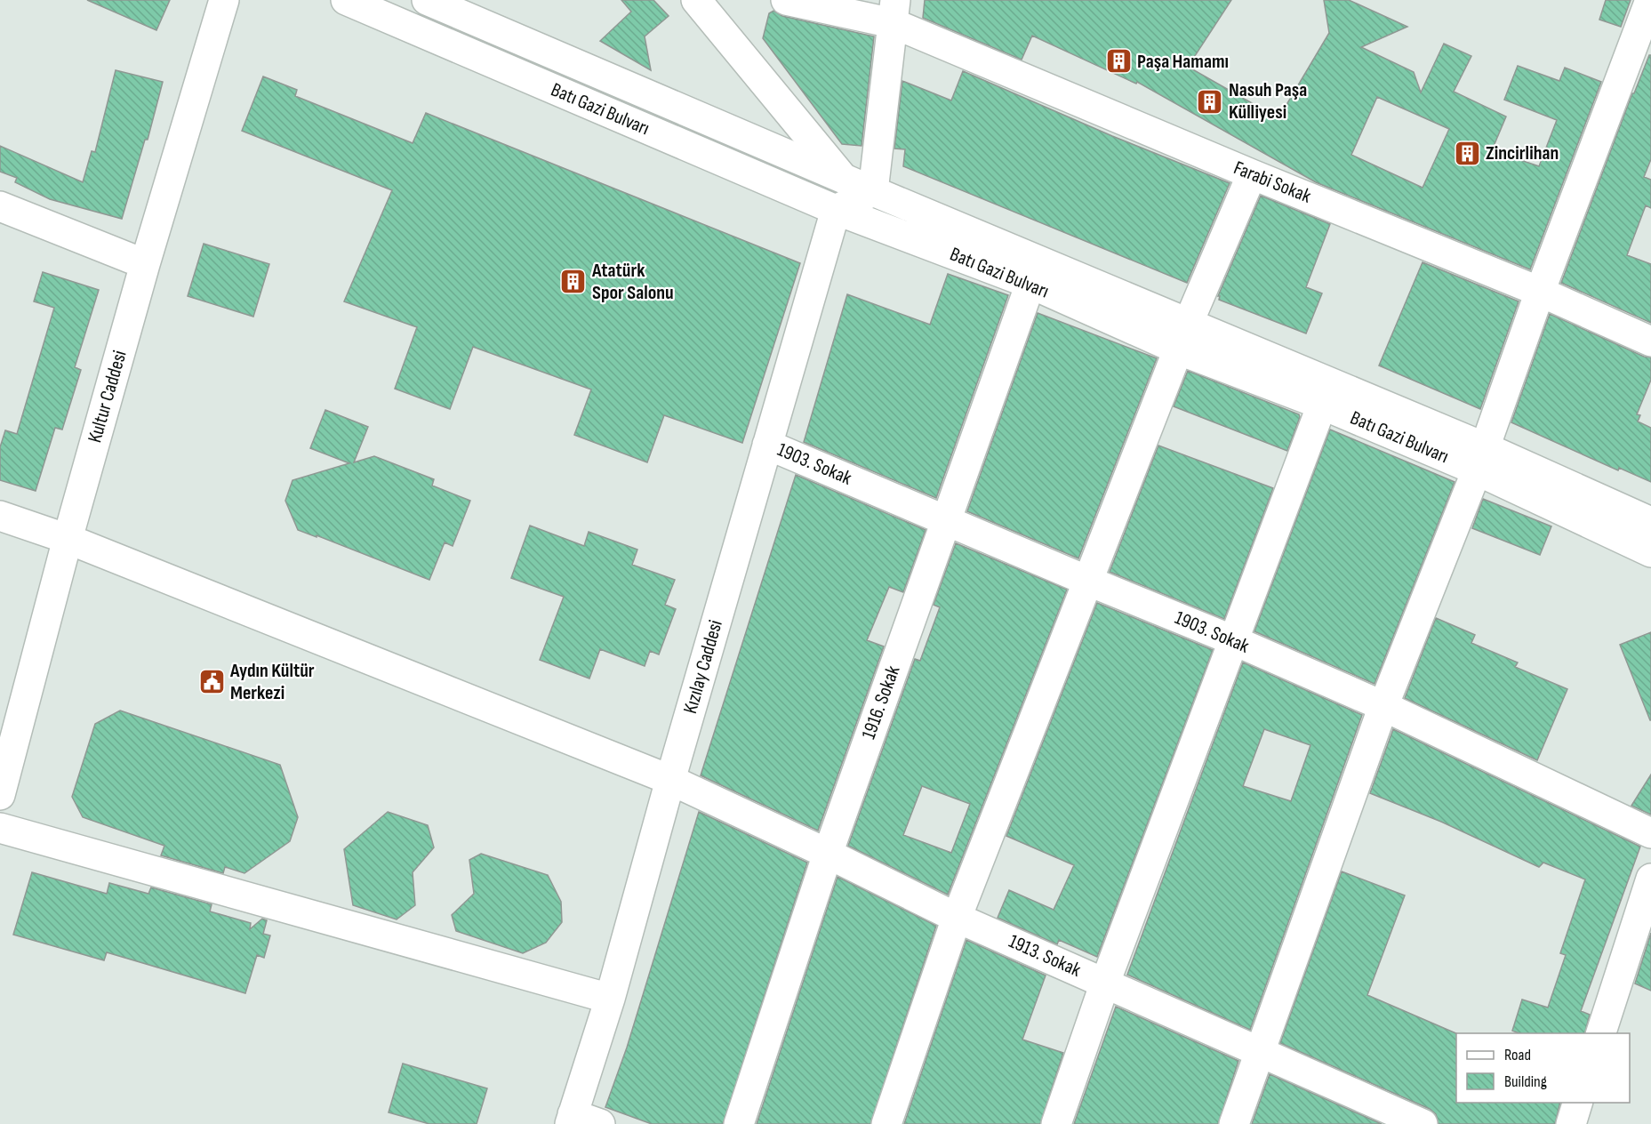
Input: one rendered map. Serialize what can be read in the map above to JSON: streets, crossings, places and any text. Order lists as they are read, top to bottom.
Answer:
{
  "streets": {
    "street": [
      "Batı Gazi Bulvarı",
      "Farabi Sokak",
      "Kultur Caddesi",
      "1903. Sokak",
      "Kızılay Caddesi",
      "1916. Sokak",
      "1913. Sokak"
    ]
  },
  "crossings": [
    ["Batı Gazi Bulvarı", "Kızılay Caddesi"],
    ["Batı Gazi Bulvarı", "1916. Sokak"],
    ["Kultur Caddesi", "1913. Sokak"],
    ["1903. Sokak", "Kızılay Caddesi"],
    ["1903. Sokak", "1916. Sokak"],
    ["Kızılay Caddesi", "1913. Sokak"],
    ["1916. Sokak", "1913. Sokak"]
  ],
  "places": {
    "building": [
      "Paşa Hamamı",
      "Nasuh Paşa Külliyesi",
      "Zincirlihan",
      "Atatürk Spor Salonu"
    ],
    "public building": ["Aydın Kültür Merkezi"]
  },
  "legend": ["Road", "Building"]
}
